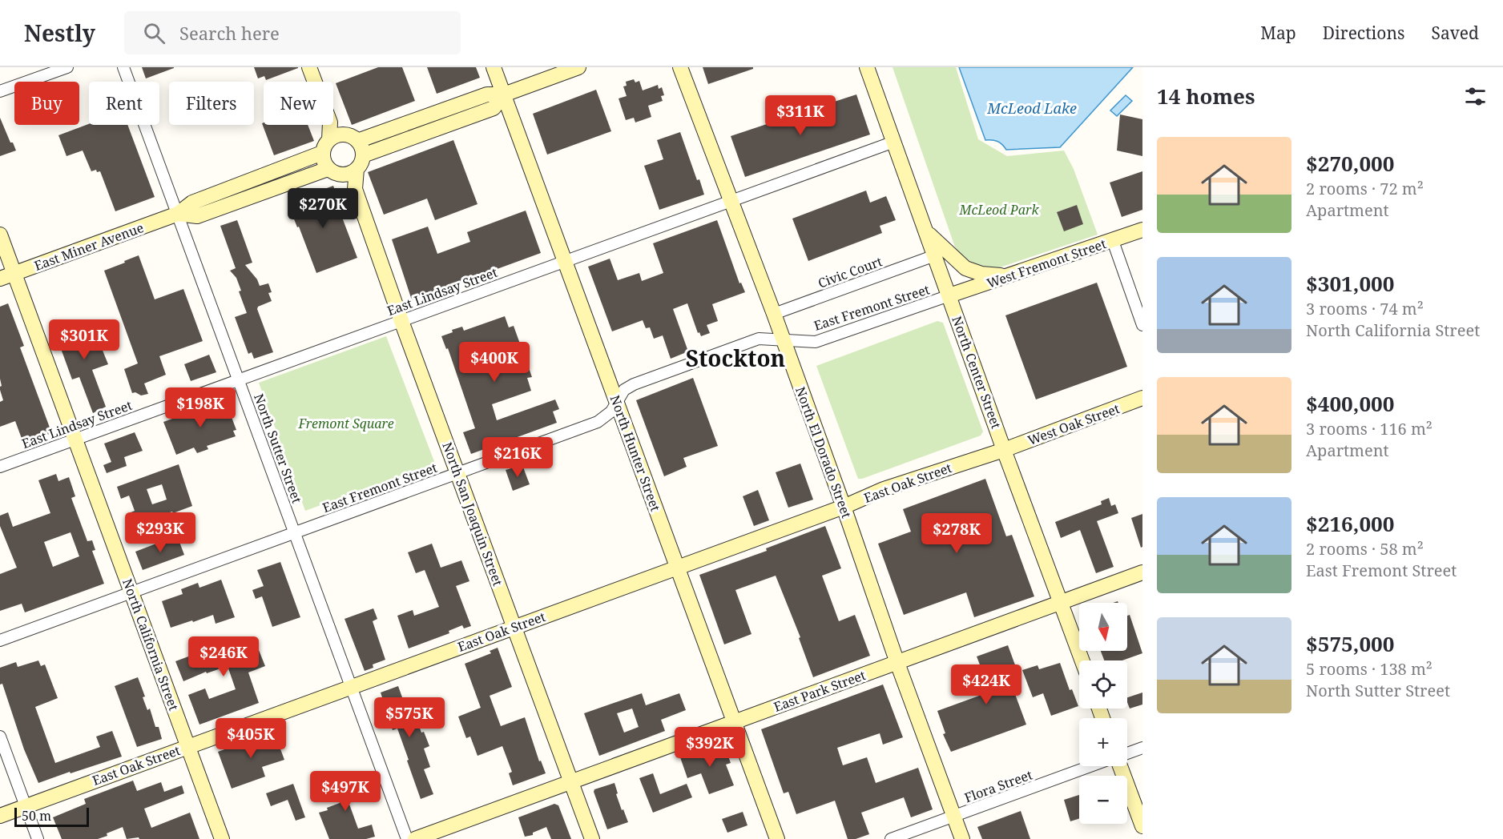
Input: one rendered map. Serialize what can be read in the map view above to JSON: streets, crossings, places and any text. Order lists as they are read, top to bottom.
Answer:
{
  "streets": {
    "street": [
      "East Miner Avenue",
      "West Fremont Street",
      "Civic Court",
      "East Lindsay Street",
      "East Fremont Street",
      "North Center Street",
      "West Oak Street",
      "North Sutter Street",
      "North El Dorado Street",
      "North Hunter Street",
      "East Oak Street",
      "North San Joaquin Street",
      "North California Street",
      "East Park Street",
      "Flora Street"
    ]
  },
  "crossings": [
    ["East Miner Avenue", "North Sutter Street"],
    ["East Miner Avenue", "North San Joaquin Street"],
    ["East Miner Avenue", "North California Street"],
    ["West Fremont Street", "East Fremont Street"],
    ["West Fremont Street", "North Center Street"],
    ["Civic Court", "North Center Street"],
    ["Civic Court", "North El Dorado Street"],
    ["East Lindsay Street", "North Center Street"],
    ["East Lindsay Street", "North Sutter Street"],
    ["East Lindsay Street", "North El Dorado Street"],
    ["East Lindsay Street", "North Hunter Street"],
    ["East Lindsay Street", "North San Joaquin Street"],
    ["East Lindsay Street", "North California Street"],
    ["East Fremont Street", "North Center Street"],
    ["East Fremont Street", "North Sutter Street"],
    ["East Fremont Street", "North El Dorado Street"],
    ["East Fremont Street", "North Hunter Street"],
    ["East Fremont Street", "North San Joaquin Street"],
    ["East Fremont Street", "North California Street"],
    ["North Center Street", "West Oak Street"],
    ["North Center Street", "East Oak Street"],
    ["North Center Street", "East Park Street"],
    ["West Oak Street", "East Oak Street"],
    ["North Sutter Street", "East Oak Street"],
    ["North El Dorado Street", "East Oak Street"],
    ["North El Dorado Street", "East Park Street"],
    ["North El Dorado Street", "Flora Street"],
    ["North Hunter Street", "East Oak Street"],
    ["North Hunter Street", "East Park Street"],
    ["East Oak Street", "North San Joaquin Street"],
    ["East Oak Street", "North California Street"],
    ["North San Joaquin Street", "East Park Street"]
  ],
  "districts": ["Stockton"],
  "water": ["McLeod Lake"],
  "parks": ["McLeod Park", "Fremont Square"],
  "scale_bar": "50 m",
  "north": "bottom",
  "page": {
    "header": "Nestly",
    "search": "Search here",
    "nav": ["Map", "Directions", "Saved"],
    "heading": "14 homes",
    "chip": [
      "Buy",
      "Rent",
      "Filters",
      "New"
    ],
    "price": [
      "$311K",
      "$270K",
      "$301K",
      "$400K",
      "$198K",
      "$216K",
      "$293K",
      "$278K",
      "$246K",
      "$424K",
      "$575K",
      "$405K",
      "$392K",
      "$497K"
    ],
    "list": [
      {
        "name": "$270,000",
        "note": "2 rooms · 72 m² · Apartment"
      },
      {
        "name": "$301,000",
        "note": "3 rooms · 74 m² · North California Street"
      },
      {
        "name": "$400,000",
        "note": "3 rooms · 116 m² · Apartment"
      },
      {
        "name": "$216,000",
        "note": "2 rooms · 58 m² · East Fremont Street"
      },
      {
        "name": "$575,000",
        "note": "5 rooms · 138 m² · North Sutter Street"
      }
    ],
    "map_buttons": ["+", "−"],
    "scale": "50 m"
  }
}
